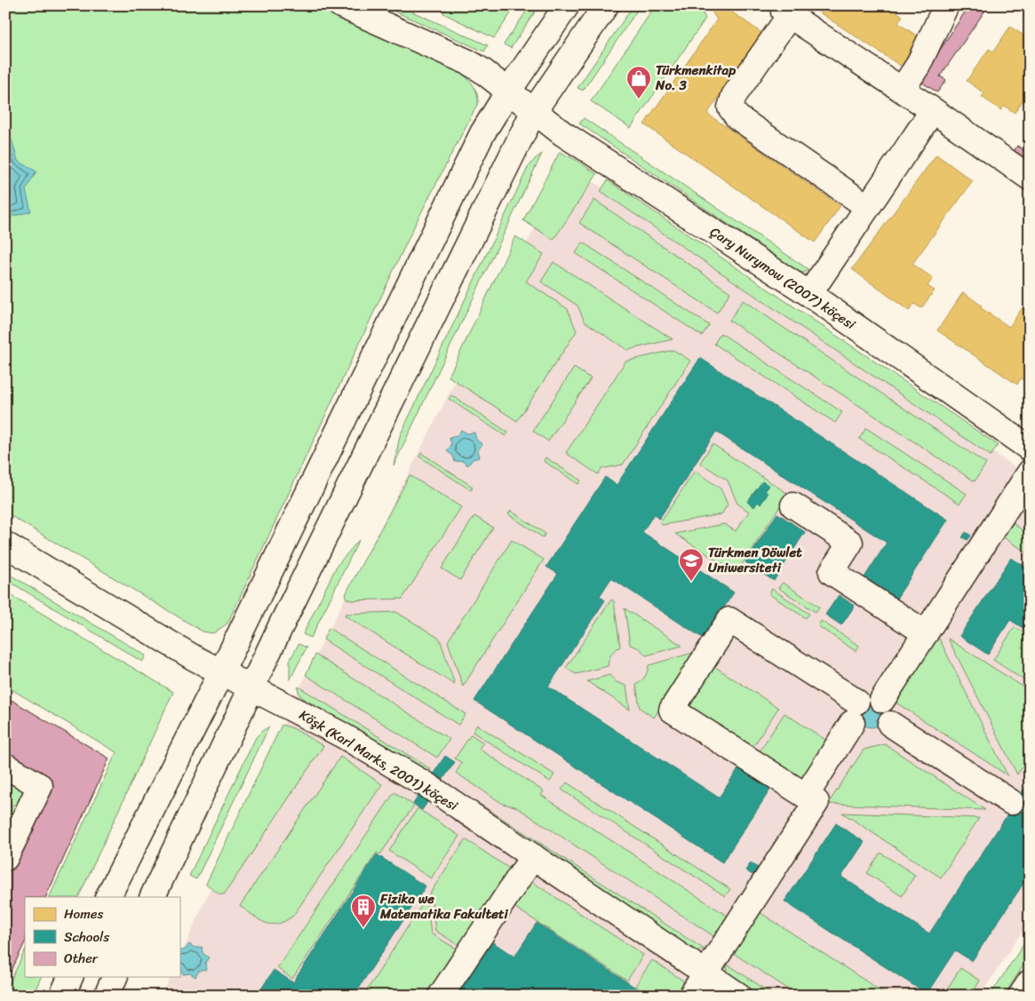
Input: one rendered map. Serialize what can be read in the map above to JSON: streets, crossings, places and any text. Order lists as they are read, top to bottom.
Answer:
{
  "streets": {
    "main road": ["Çary Nurymow (2007) köçesi", "Köşk (Karl Marks, 2001) köçesi"]
  },
  "places": {
    "shop": ["Türkmenkitap No. 3"],
    "school or university": ["Türkmen Döwlet Uniwersiteti"],
    "building": ["Fizika we Matematika Fakulteti"]
  },
  "legend": ["Homes", "Schools", "Other"]
}
